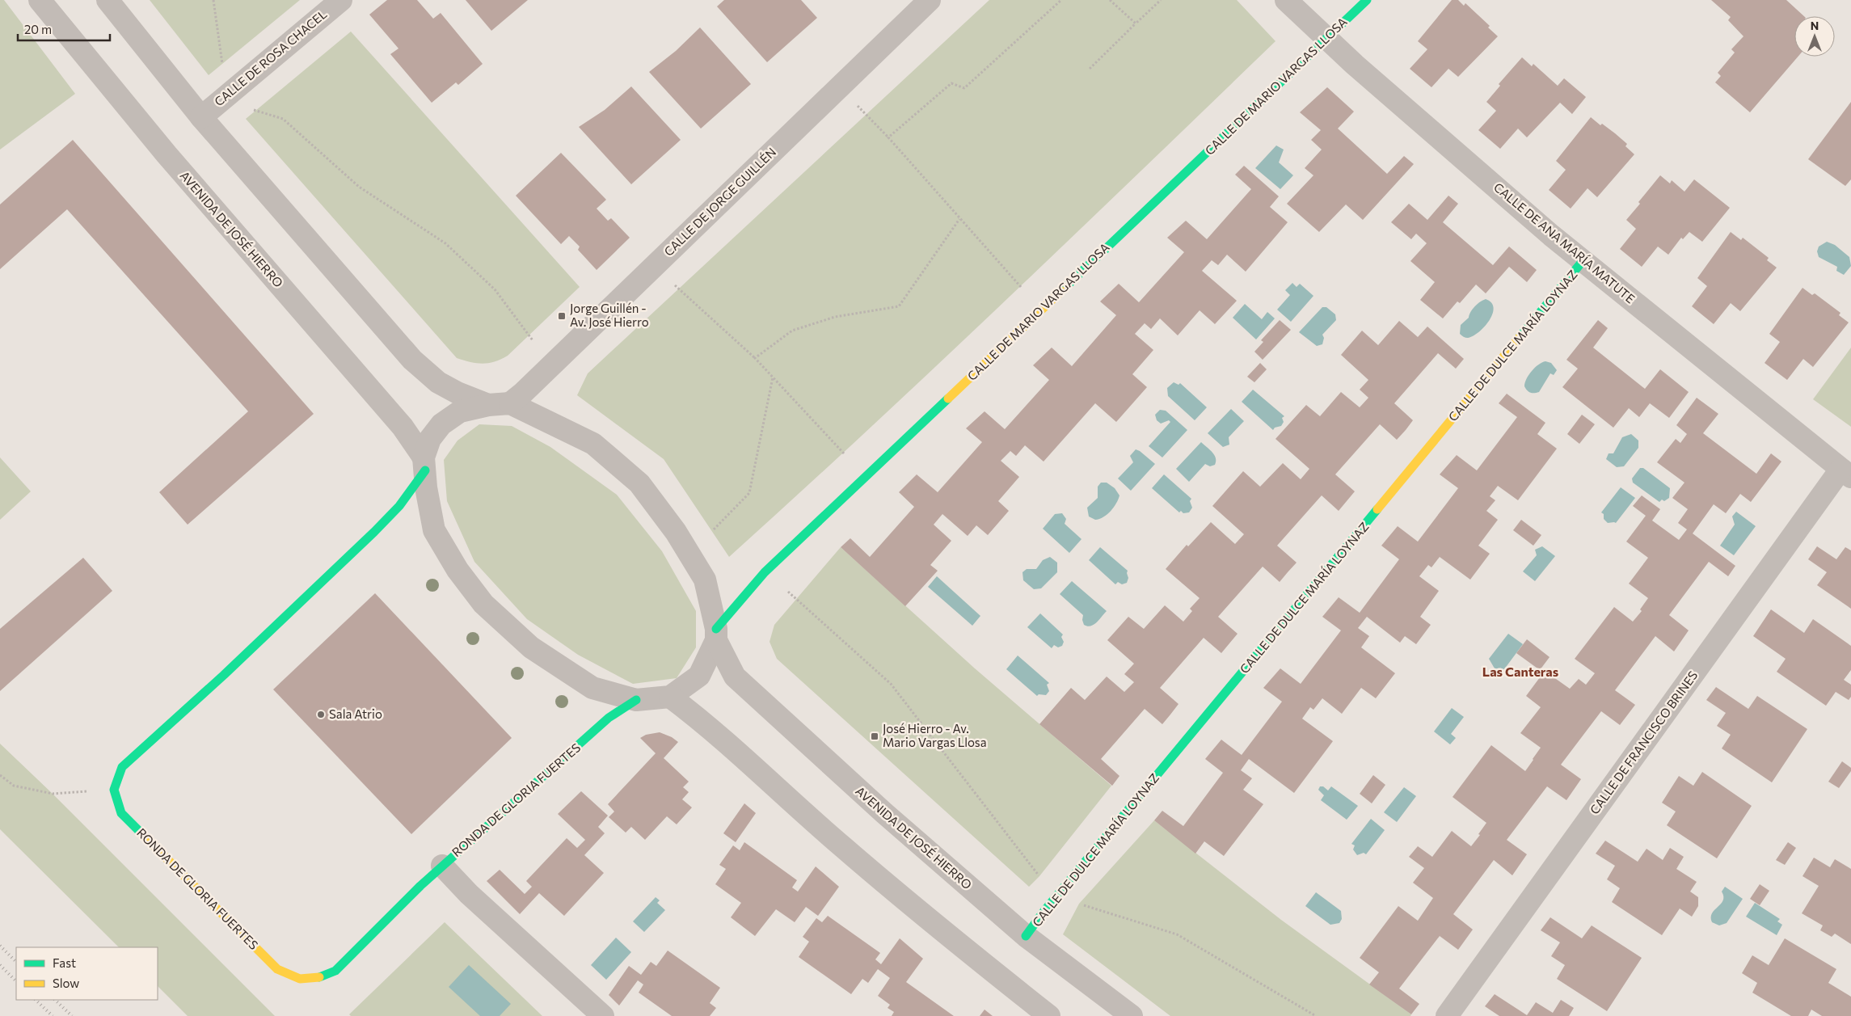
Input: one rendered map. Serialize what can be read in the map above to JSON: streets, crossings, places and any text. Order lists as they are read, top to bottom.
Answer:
{
  "streets": {
    "street": [
      "CALLE DE ROSA CHACEL",
      "CALLE DE MARIO VARGAS LLOSA",
      "CALLE DE JORGE GUILLÉN",
      "AVENIDA DE JOSÉ HIERRO",
      "CALLE DE ANA MARÍA MATUTE",
      "CALLE DE DULCE MARÍA LOYNAZ",
      "CALLE DE FRANCISCO BRINES",
      "RONDA DE GLORIA FUERTES"
    ]
  },
  "crossings": [
    ["CALLE DE MARIO VARGAS LLOSA", "AVENIDA DE JOSÉ HIERRO"],
    ["CALLE DE MARIO VARGAS LLOSA", "CALLE DE ANA MARÍA MATUTE"],
    ["CALLE DE JORGE GUILLÉN", "AVENIDA DE JOSÉ HIERRO"],
    ["AVENIDA DE JOSÉ HIERRO", "CALLE DE DULCE MARÍA LOYNAZ"],
    ["CALLE DE ANA MARÍA MATUTE", "CALLE DE DULCE MARÍA LOYNAZ"],
    ["CALLE DE ANA MARÍA MATUTE", "CALLE DE FRANCISCO BRINES"]
  ],
  "districts": ["Las Canteras"],
  "places": {
    "transit": ["Jorge Guillén - Av. José Hierro", "José Hierro - Av. Mario Vargas Llosa"],
    "other": ["Sala Atrio"]
  },
  "legend": ["Fast", "Slow"],
  "scale_bar": "20 m",
  "north": "top"
}
